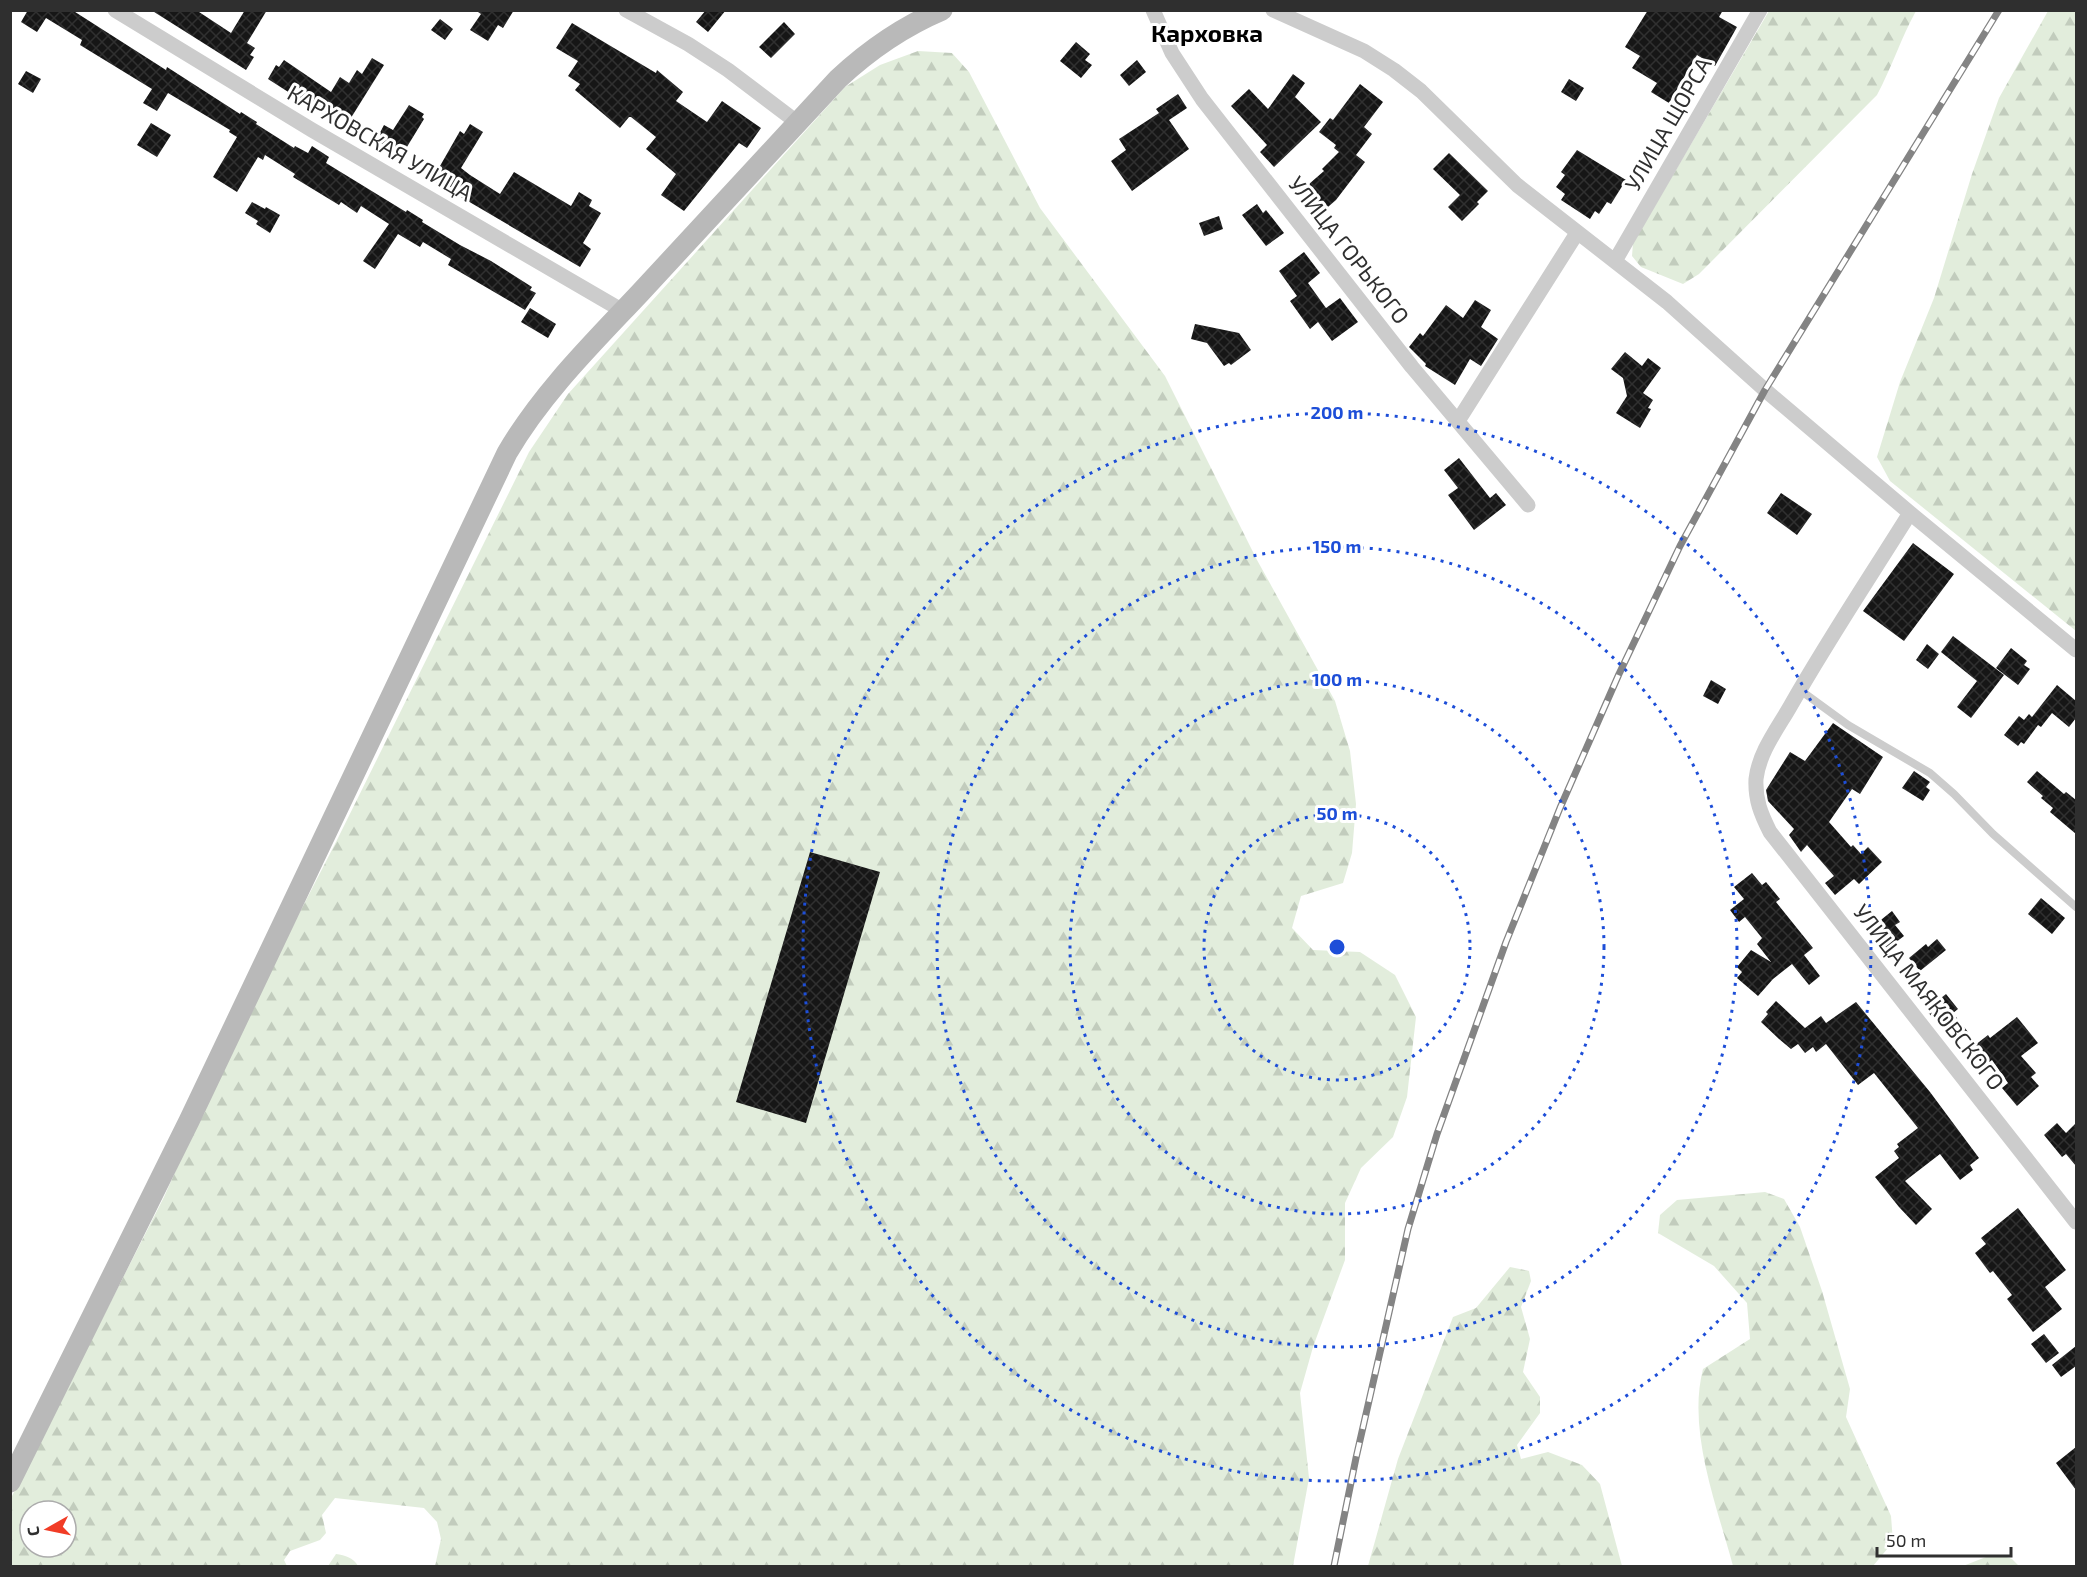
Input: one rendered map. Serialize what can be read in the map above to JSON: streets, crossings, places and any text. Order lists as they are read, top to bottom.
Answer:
{
  "streets": {
    "street": [
      "УЛИЦА ЩОРСА",
      "КАРХОВСКАЯ УЛИЦА",
      "УЛИЦА ГОРЬКОГО",
      "УЛИЦА МАЯКОВСКОГО"
    ]
  },
  "districts": ["Карховка"],
  "scale_bar": "50 m",
  "north": "left",
  "rings": [
    "200 m",
    "150 m",
    "100 m",
    "50 m"
  ]
}
